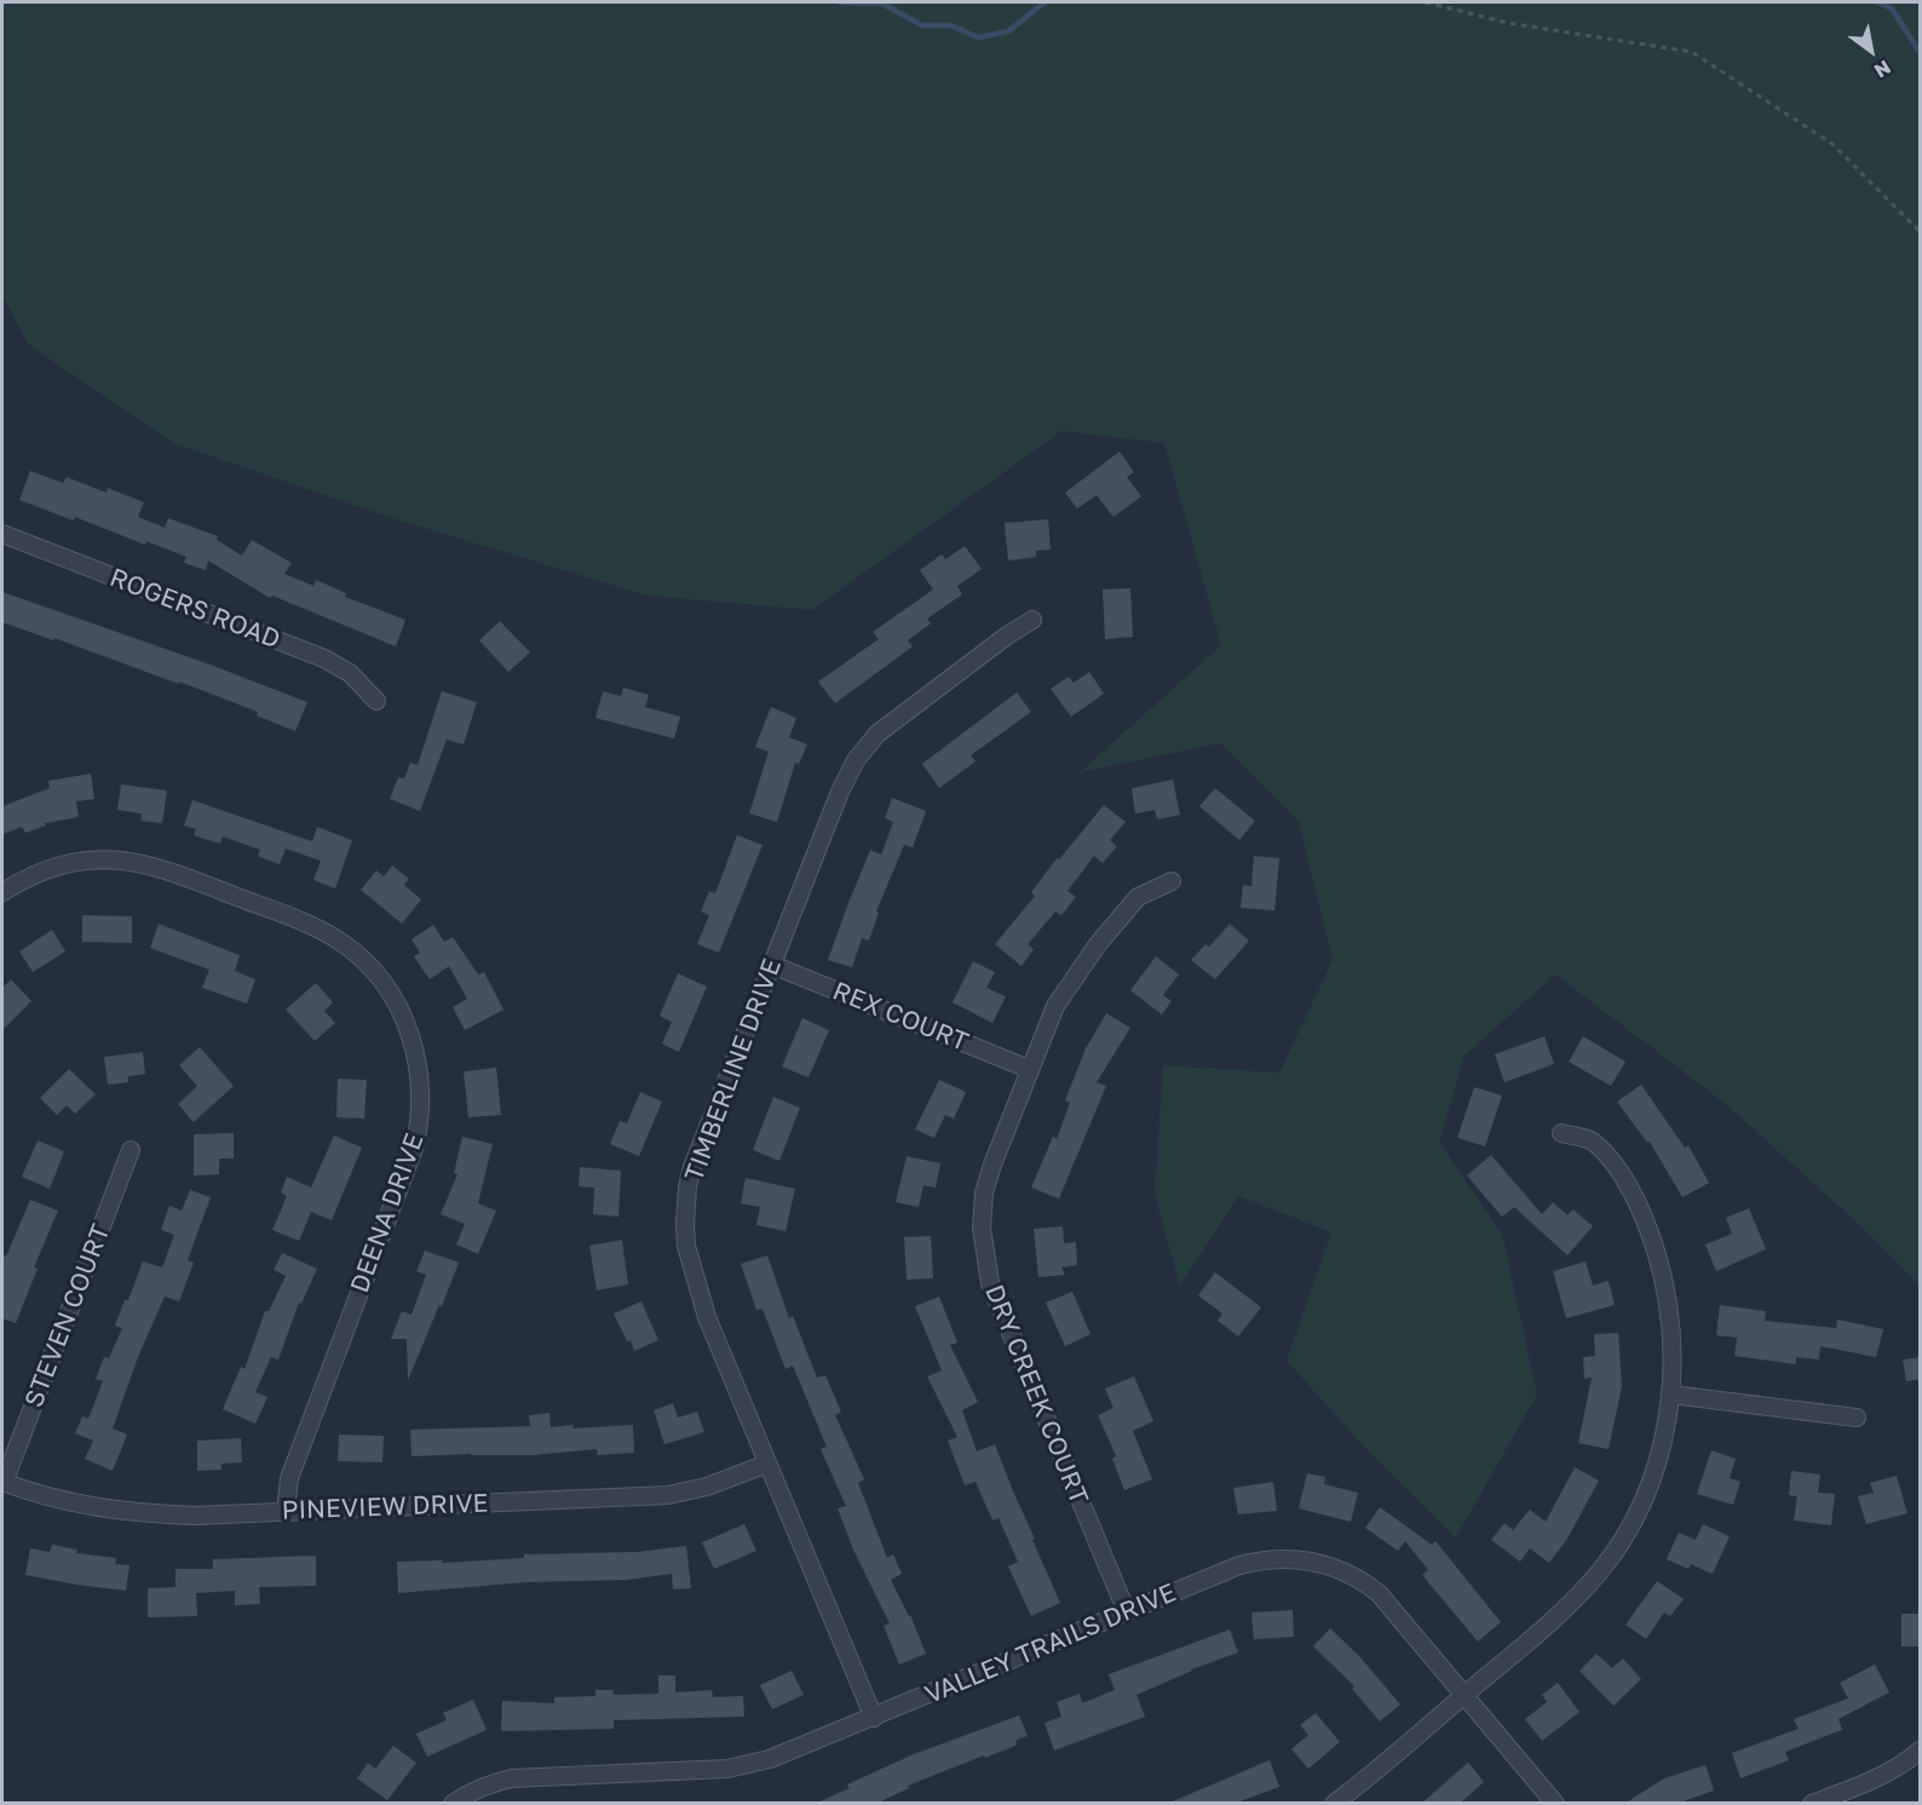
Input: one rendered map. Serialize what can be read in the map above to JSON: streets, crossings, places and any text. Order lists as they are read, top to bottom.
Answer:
{
  "streets": {
    "street": [
      "ROGERS ROAD",
      "REX COURT",
      "TIMBERLINE DRIVE",
      "DEENA DRIVE",
      "STEVEN COURT",
      "DRY CREEK COURT",
      "PINEVIEW DRIVE",
      "VALLEY TRAILS DRIVE"
    ]
  },
  "crossings": [
    ["REX COURT", "TIMBERLINE DRIVE"],
    ["REX COURT", "DRY CREEK COURT"],
    ["TIMBERLINE DRIVE", "PINEVIEW DRIVE"],
    ["TIMBERLINE DRIVE", "VALLEY TRAILS DRIVE"],
    ["DEENA DRIVE", "PINEVIEW DRIVE"],
    ["STEVEN COURT", "PINEVIEW DRIVE"],
    ["DRY CREEK COURT", "VALLEY TRAILS DRIVE"]
  ],
  "north": "bottom right"
}
